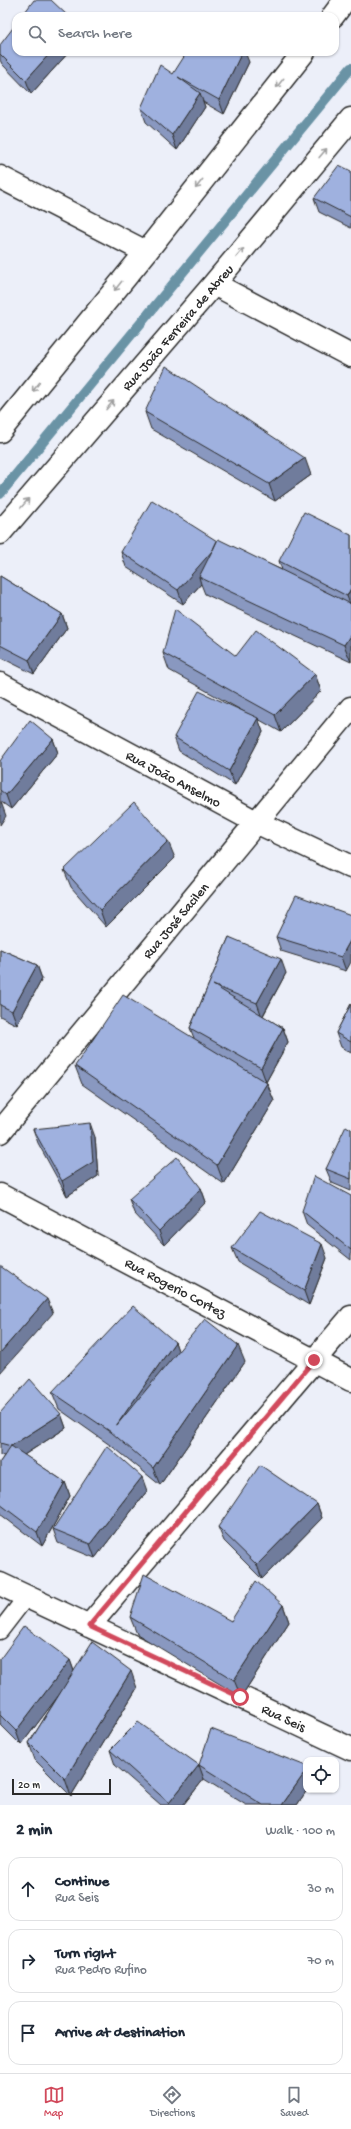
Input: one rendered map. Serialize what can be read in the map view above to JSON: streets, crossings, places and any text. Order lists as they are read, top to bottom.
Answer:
{
  "streets": {
    "street": [
      "Rua João Ferreira de Abreu",
      "Rua João Anselmo",
      "Rua José Sacilen",
      "Rua Rogerio Cortez",
      "Rua Seis"
    ]
  },
  "crossings": [
    ["Rua João Anselmo", "Rua José Sacilen"]
  ],
  "scale_bar": "20 m",
  "page": {
    "search": "Search here",
    "scale": "20 m",
    "heading": ["2 min", "Walk · 100 m"],
    "list": [
      ["Continue", "Rua Seis", "30 m"],
      ["Turn right", "Rua Pedro Rufino", "70 m"],
      "Arrive at destination"
    ],
    "nav": ["Map", "Directions", "Saved"]
  }
}
